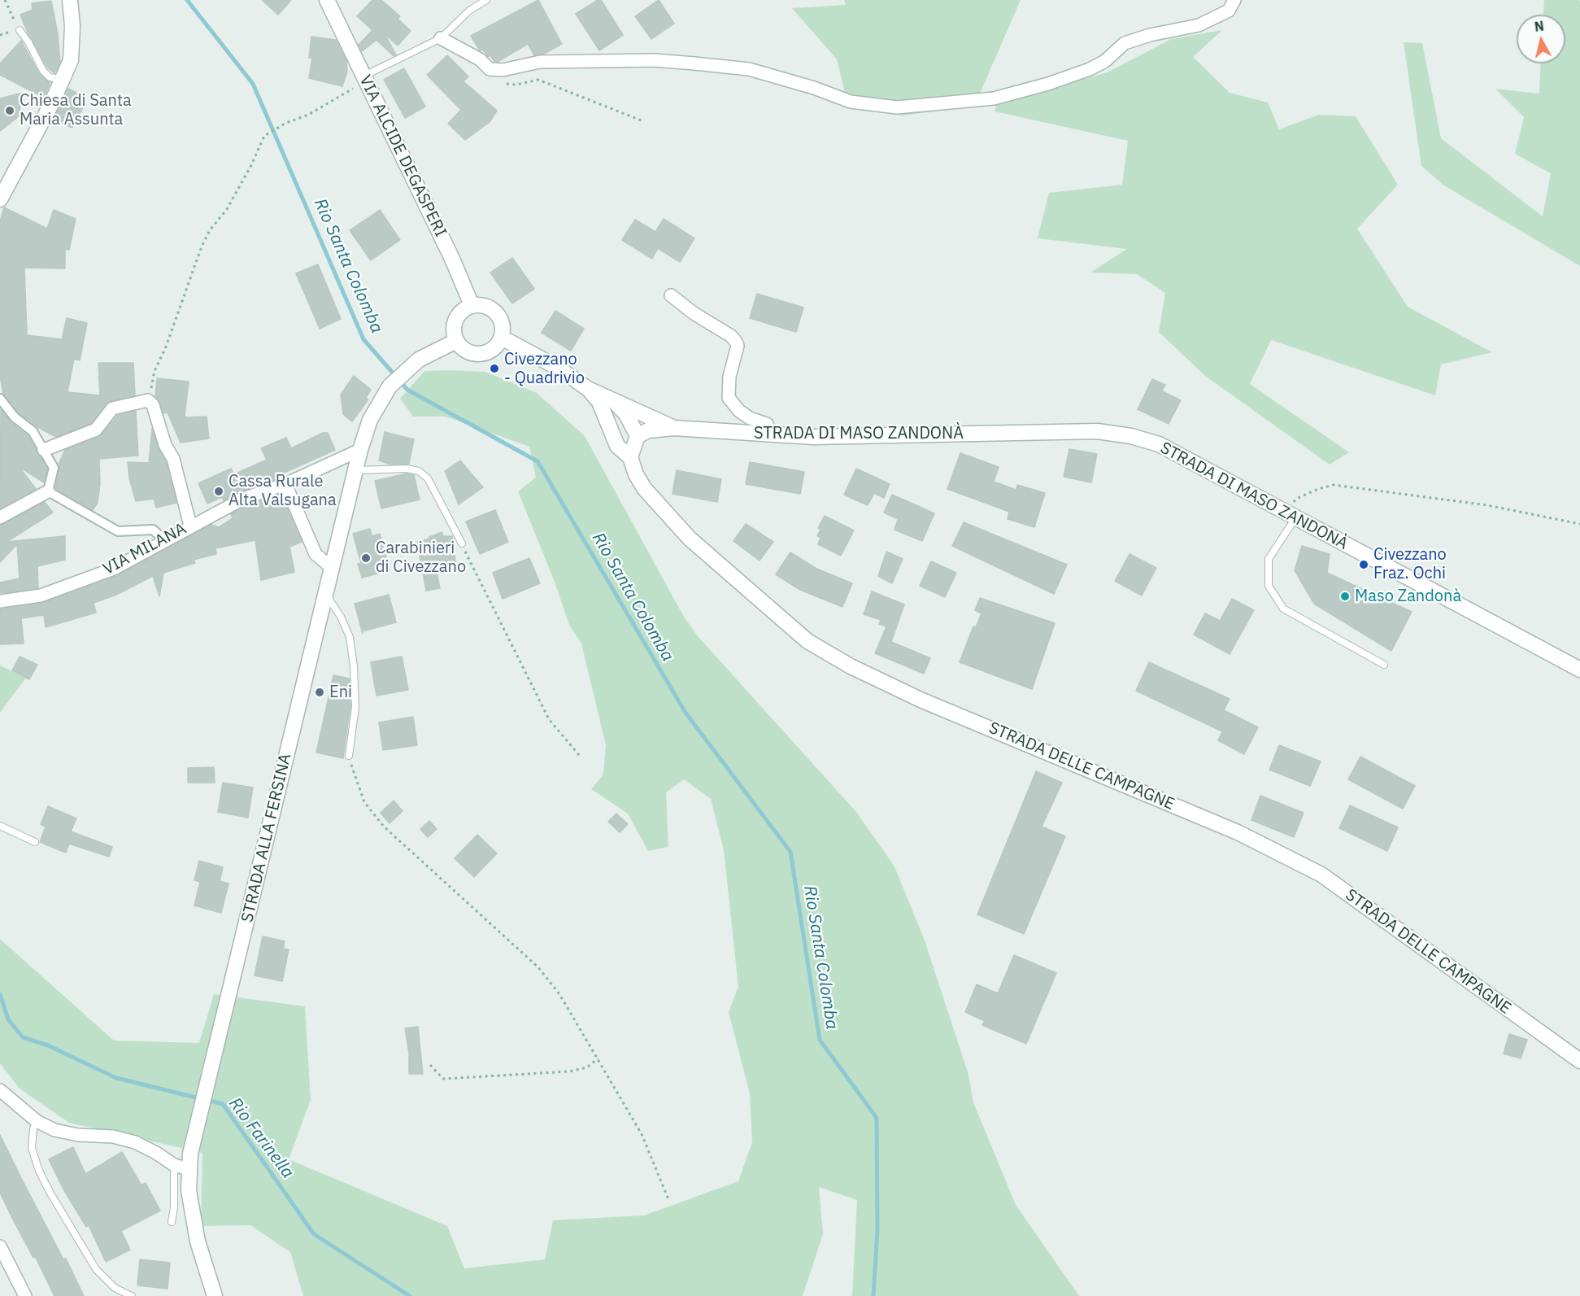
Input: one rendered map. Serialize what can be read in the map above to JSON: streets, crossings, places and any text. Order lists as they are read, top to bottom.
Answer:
{
  "streets": {
    "street": [
      "VIA ALCIDE DEGASPERI",
      "STRADA DI MASO ZANDONÀ",
      "VIA MILANA",
      "STRADA DELLE CAMPAGNE",
      "STRADA ALLA FERSINA"
    ]
  },
  "crossings": [
    ["VIA ALCIDE DEGASPERI", "STRADA ALLA FERSINA"],
    ["VIA MILANA", "STRADA ALLA FERSINA"]
  ],
  "water": ["Rio Santa Colomba", "Rio Farinella"],
  "places": [
    "Chiesa di Santa Maria Assunta",
    "Civezzano - Quadrivio",
    "Cassa Rurale Alta Valsugana",
    "Carabinieri di Civezzano",
    "Civezzano Fraz. Ochi",
    "Maso Zandonà",
    "Eni"
  ],
  "north": "top"
}
